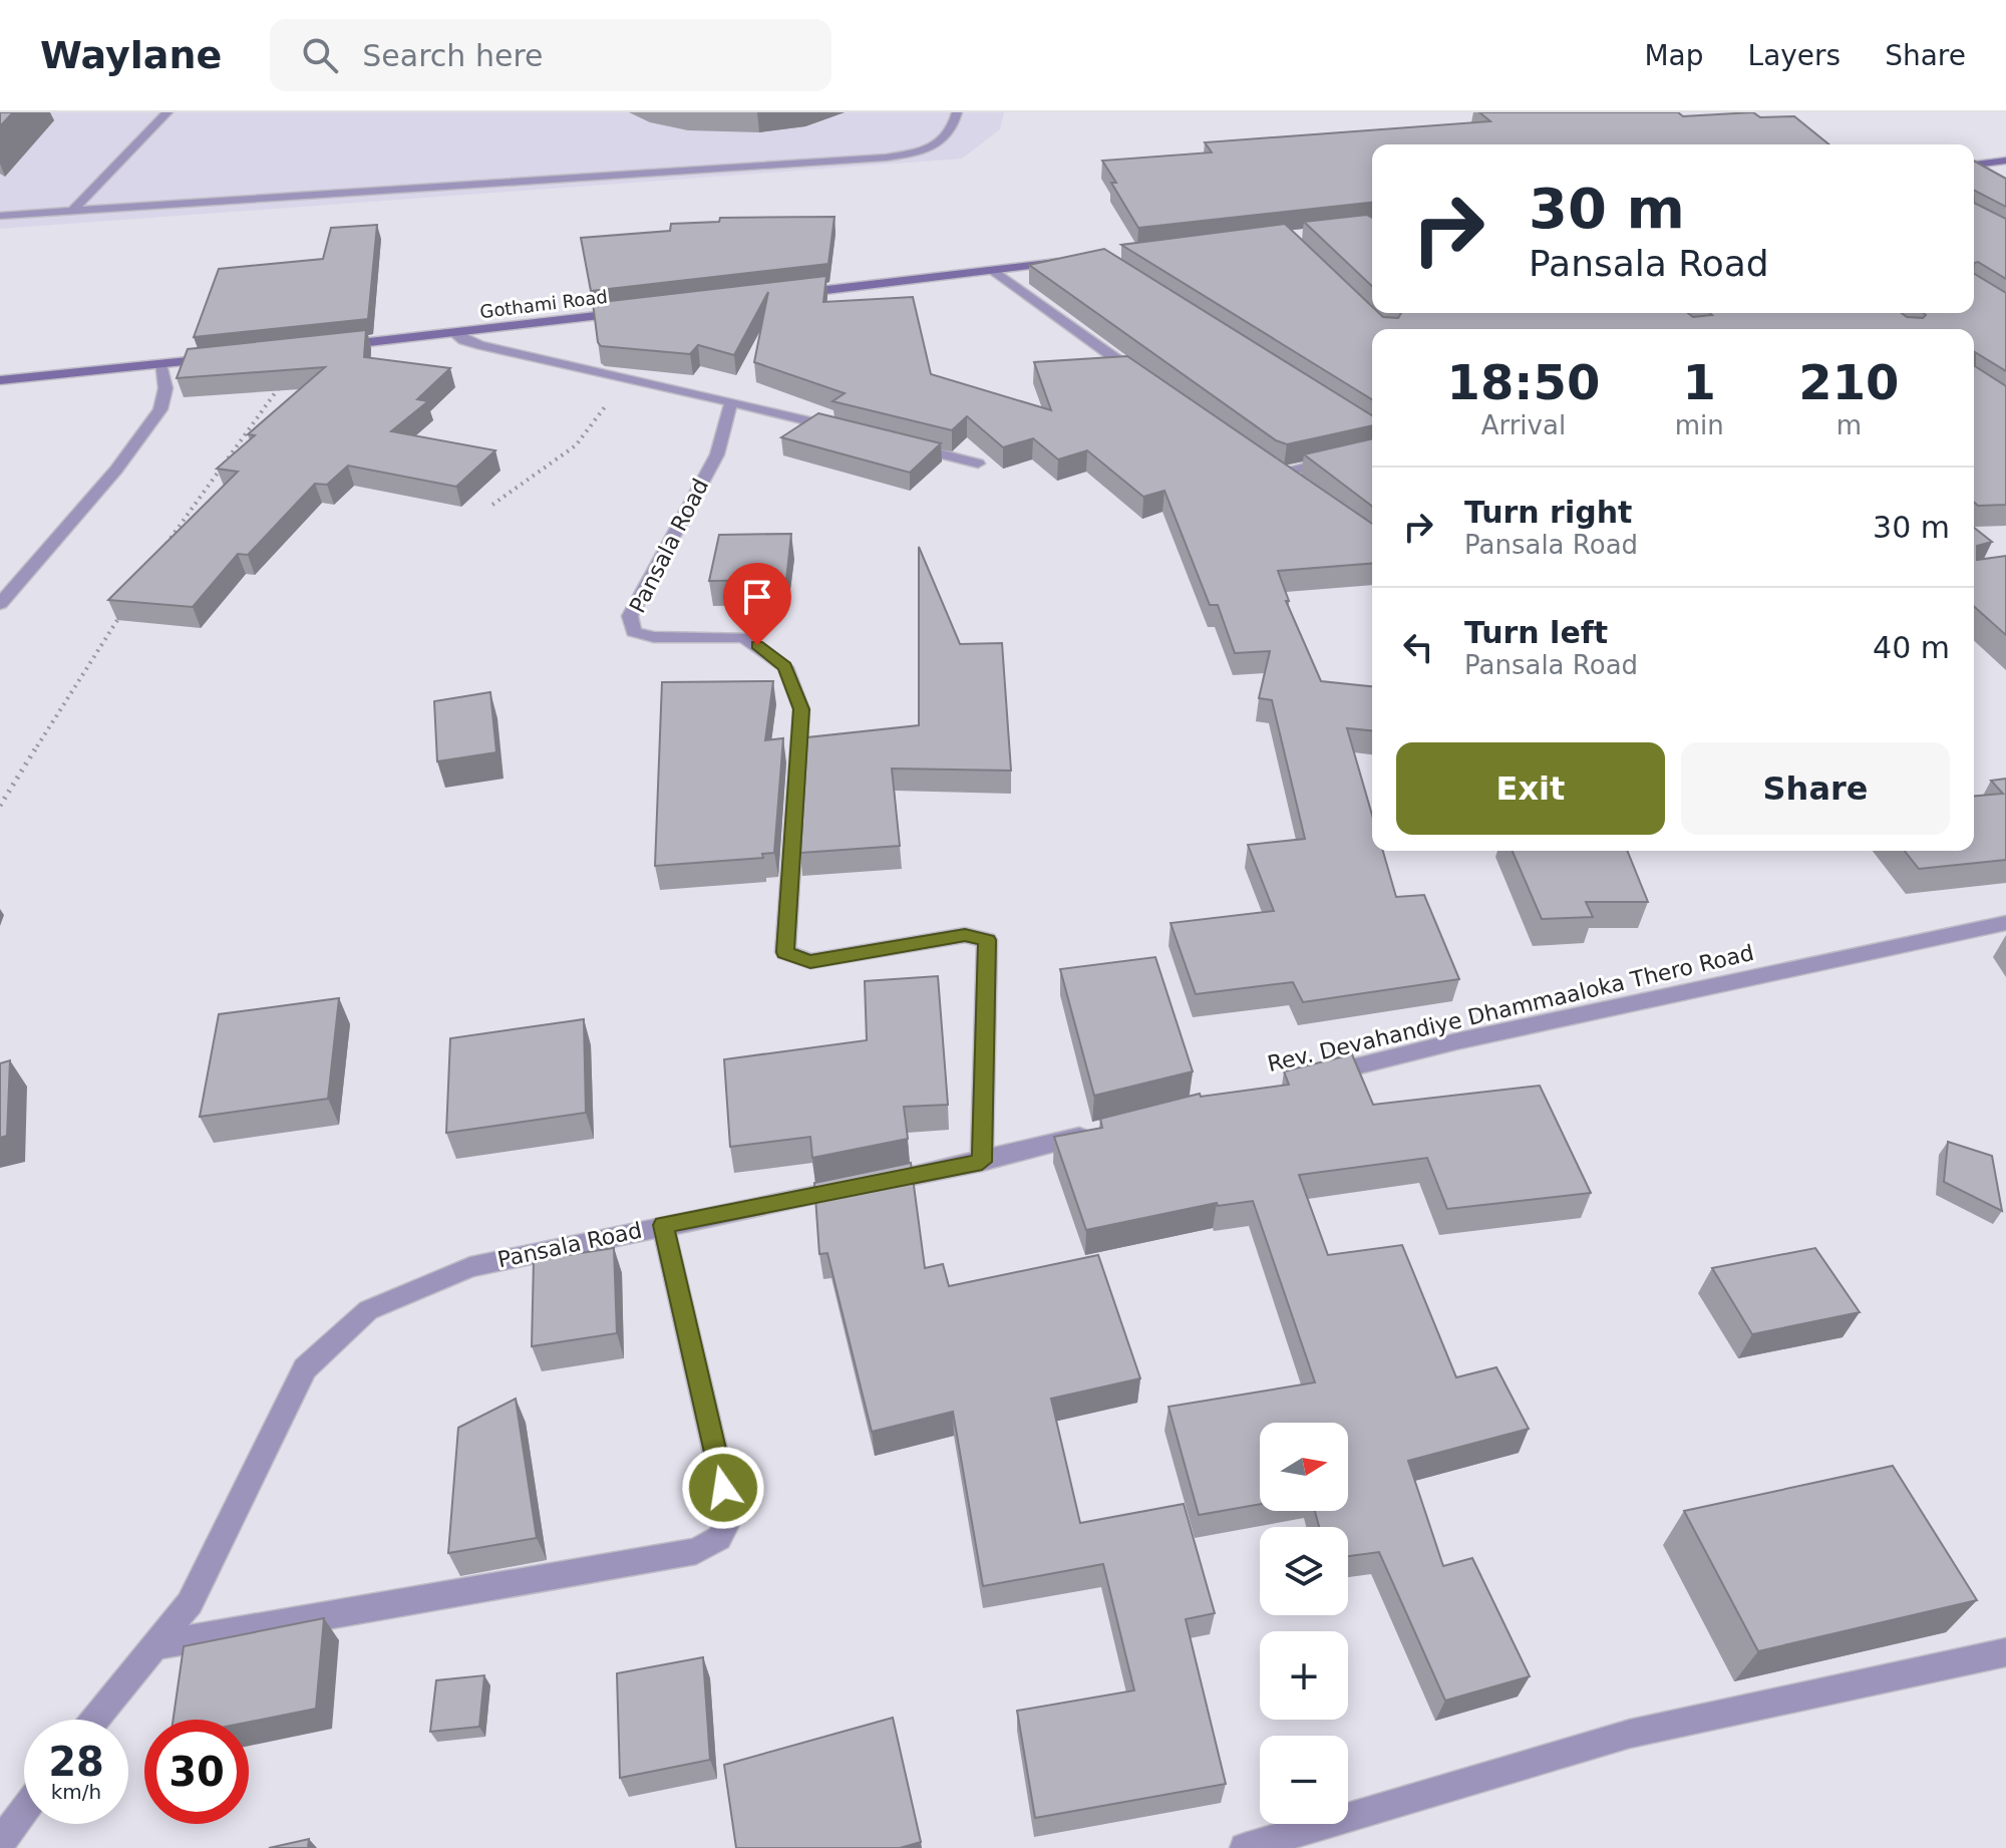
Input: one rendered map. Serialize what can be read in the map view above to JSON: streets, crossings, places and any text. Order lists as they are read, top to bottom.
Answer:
{
  "streets": {
    "street": ["Gothami Road", "Pansala Road", "Rev. Devahandiye Dhammaaloka Thero Road"]
  },
  "north": "right",
  "page": {
    "header": "Waylane",
    "search": "Search here",
    "nav": ["Map", "Layers", "Share"],
    "turn": ["30 m", "Pansala Road"],
    "eta": [
      "18:50",
      "Arrival",
      "1",
      "min",
      "210",
      "m"
    ],
    "list": [
      {
        "name": "Turn right",
        "note": "Pansala Road",
        "value": "30 m"
      },
      {
        "name": "Turn left",
        "note": "Pansala Road",
        "value": "40 m"
      }
    ],
    "buttons": ["Exit", "Share"],
    "map_buttons": ["+", "−"],
    "speed": "28 km/h",
    "limit": "30"
  }
}
